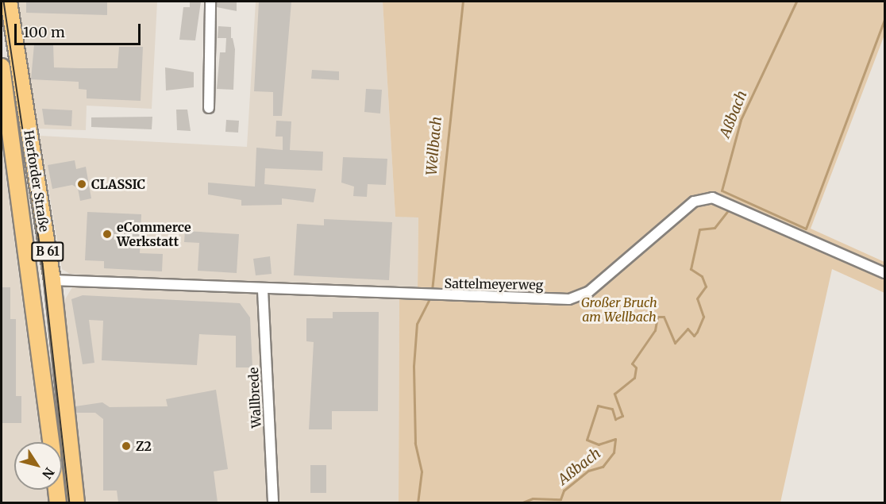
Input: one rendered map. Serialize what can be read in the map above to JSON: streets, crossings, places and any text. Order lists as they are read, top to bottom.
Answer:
{
  "streets": {
    "main road": ["Herforder Straße", "B 61"],
    "street": ["Sattelmeyerweg", "Wallbrede"]
  },
  "crossings": [
    ["Herforder Straße", "Sattelmeyerweg"],
    ["Sattelmeyerweg", "Wallbrede"]
  ],
  "water": ["Aßbach", "Wellbach"],
  "parks": ["Großer Bruch am Wellbach"],
  "places": ["CLASSIC", "eCommerce Werkstatt", "Z2"],
  "scale_bar": "100 m",
  "north": "bottom right"
}
